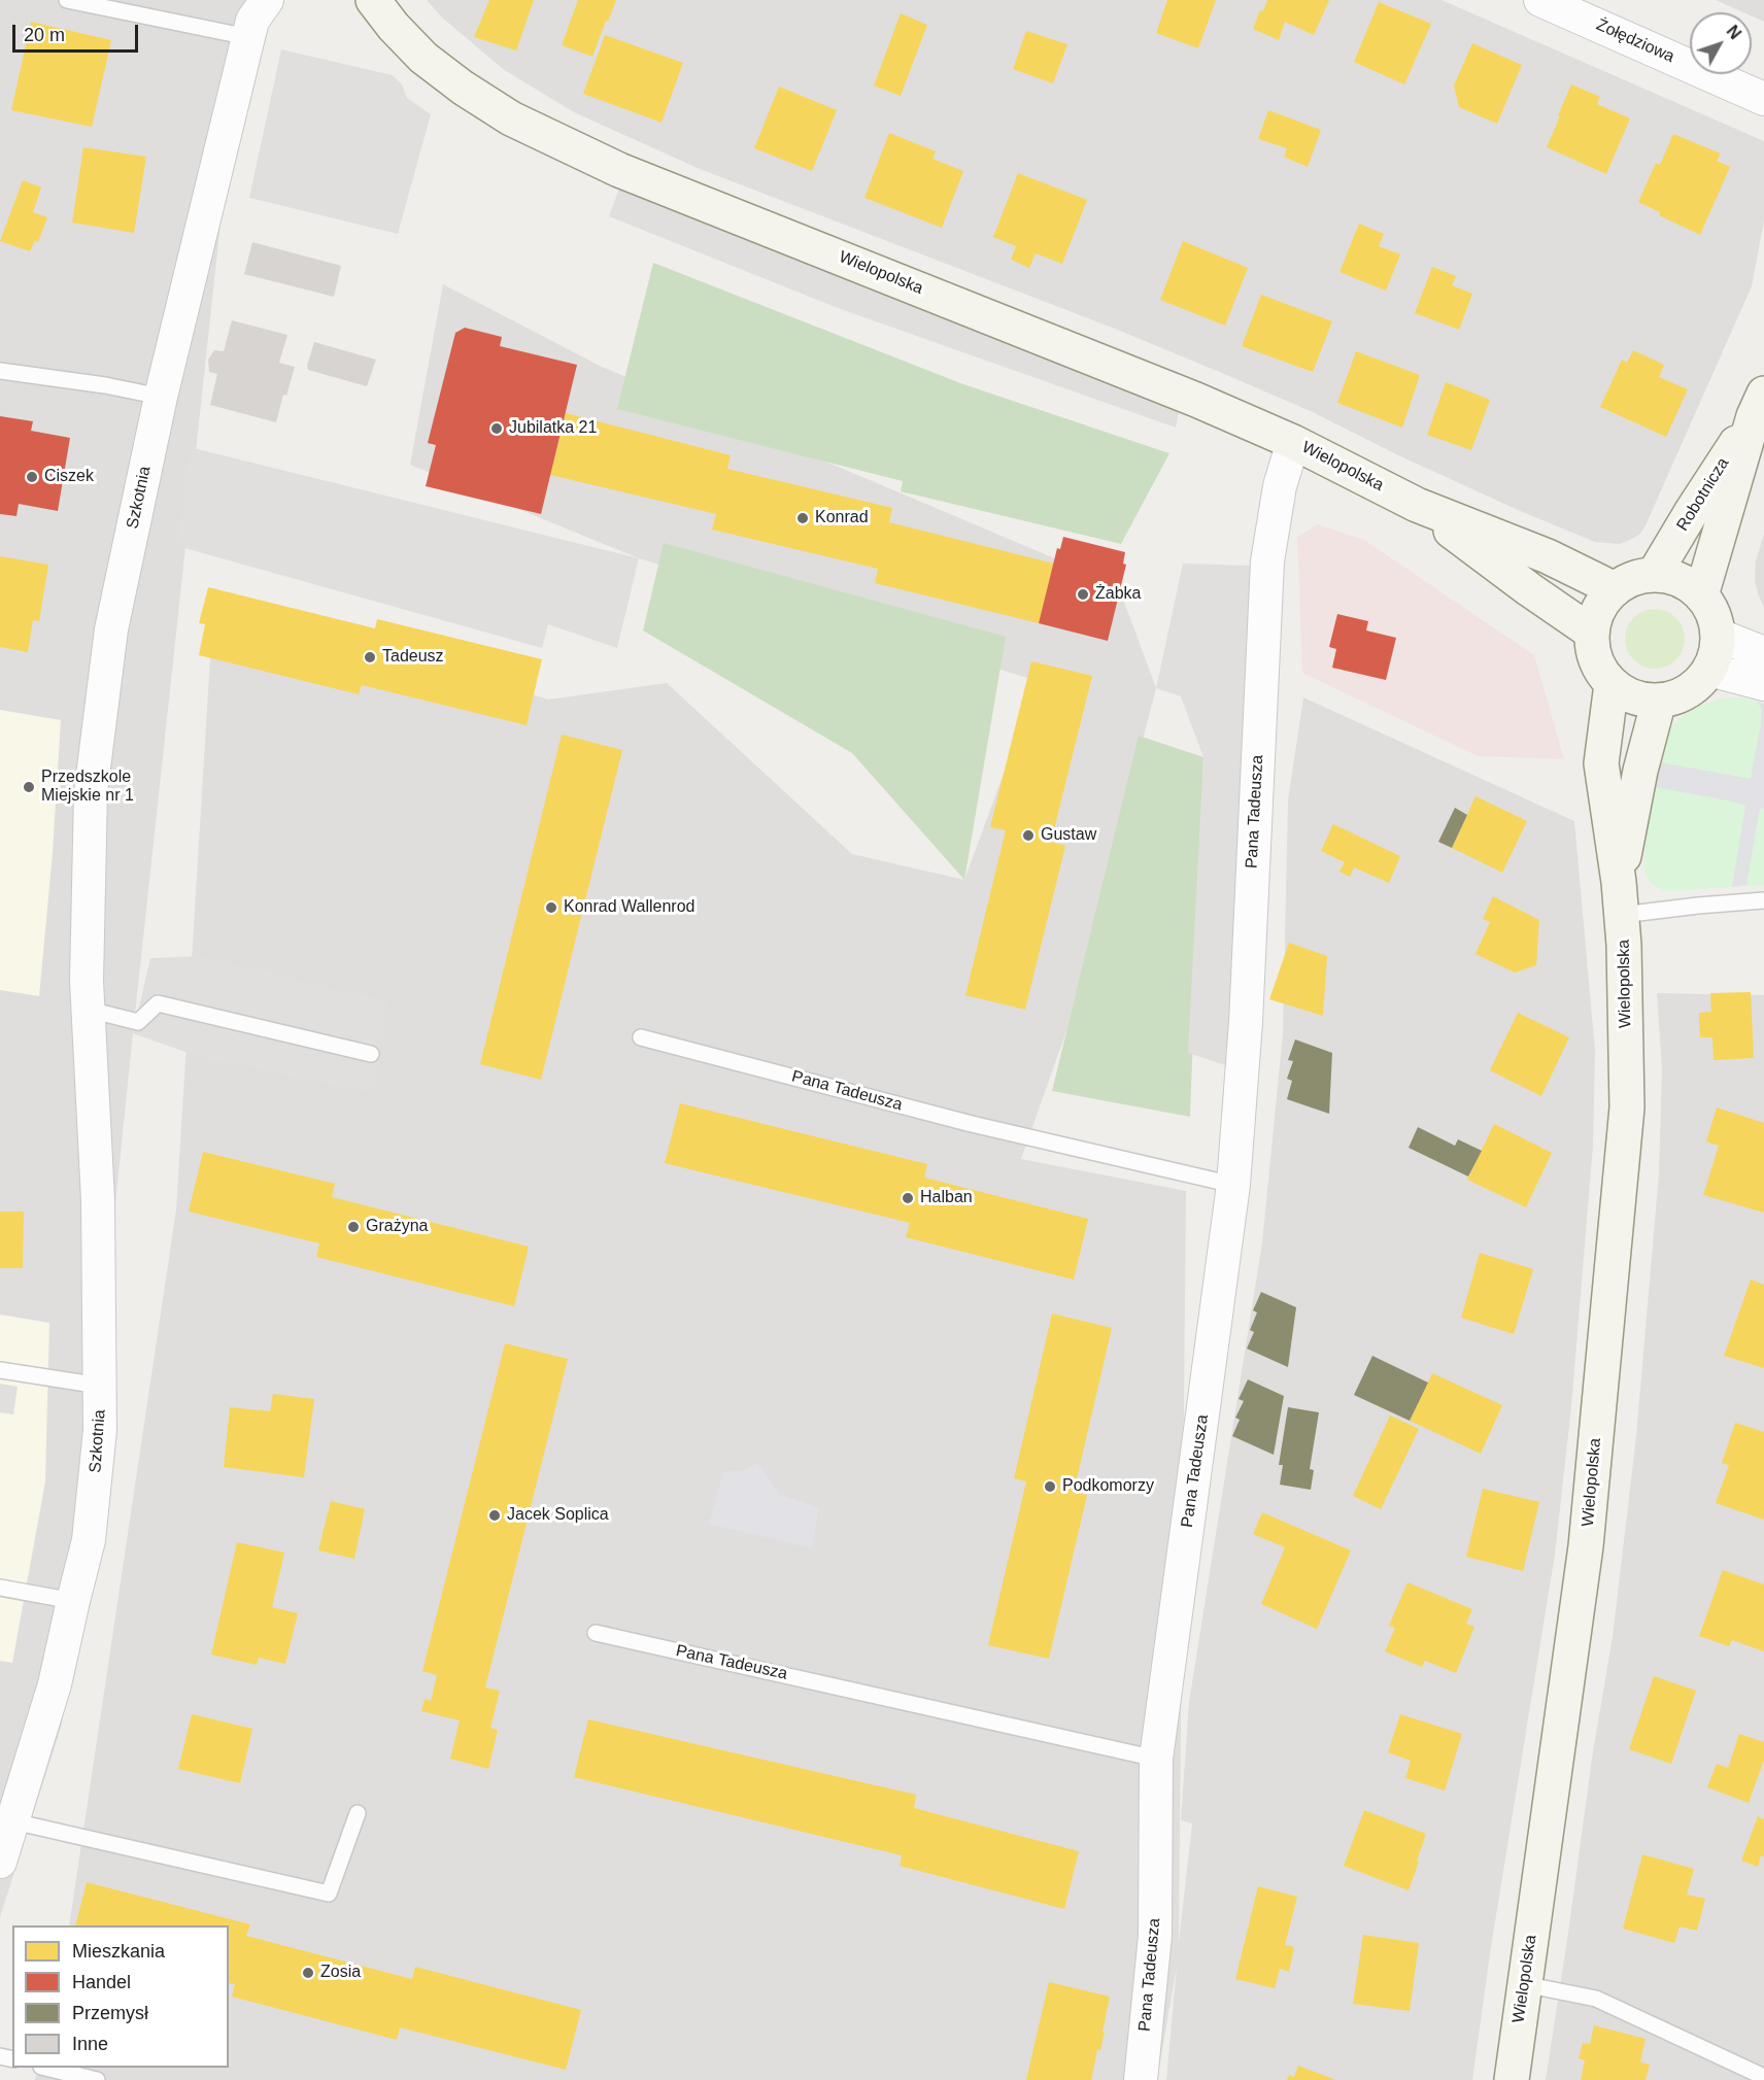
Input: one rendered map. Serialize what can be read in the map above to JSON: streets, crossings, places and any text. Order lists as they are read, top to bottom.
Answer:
{
  "streets": {
    "street": [
      "Żołędziowa",
      "Wielopolska",
      "Robotnicza",
      "Szkotnia",
      "Pana Tadeusza"
    ]
  },
  "crossings": [
    ["Wielopolska", "Robotnicza"],
    ["Wielopolska", "Pana Tadeusza"]
  ],
  "places": [
    "Jubilatka 21",
    "Ciszek",
    "Konrad",
    "Żabka",
    "Tadeusz",
    "Przedszkole Miejskie nr 1",
    "Gustaw",
    "Konrad Wallenrod",
    "Halban",
    "Grażyna",
    "Podkomorzy",
    "Jacek Soplica",
    "Zosia"
  ],
  "legend": [
    "Mieszkania",
    "Handel",
    "Przemysł",
    "Inne"
  ],
  "scale_bar": "20 m",
  "north": "top right"
}
